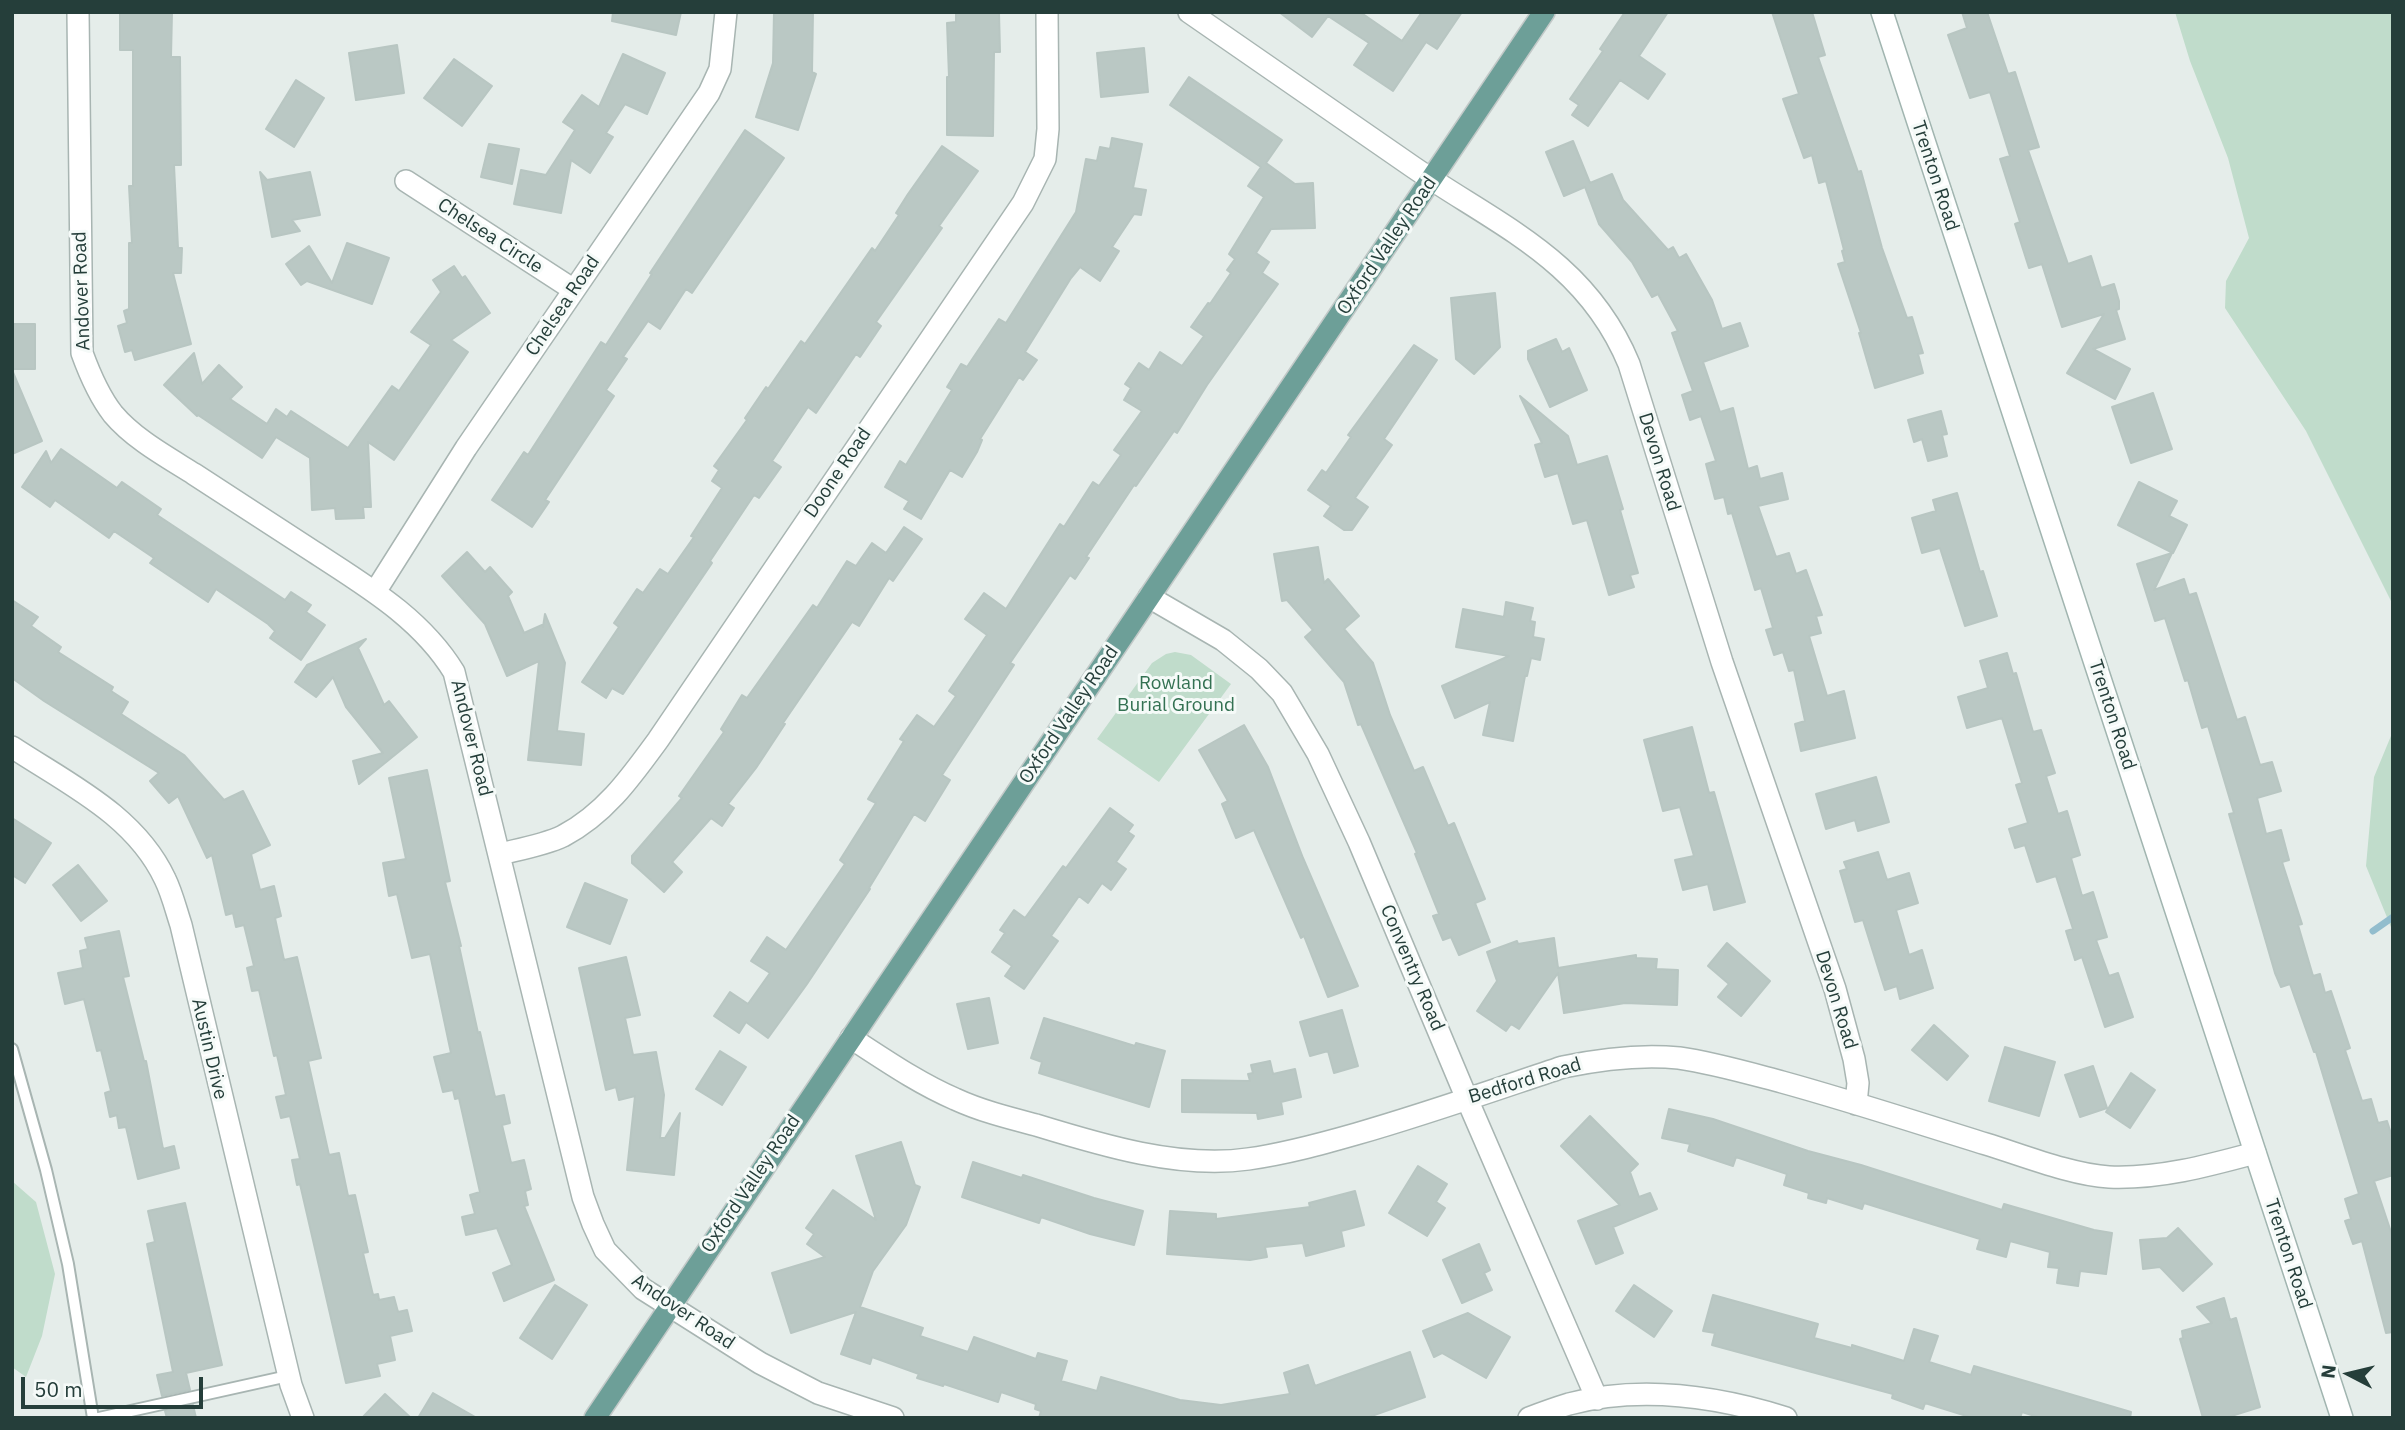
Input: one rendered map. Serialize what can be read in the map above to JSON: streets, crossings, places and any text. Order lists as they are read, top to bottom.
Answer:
{
  "streets": {
    "main road": ["Oxford Valley Road"],
    "street": [
      "Trenton Road",
      "Chelsea Circle",
      "Andover Road",
      "Chelsea Road",
      "Devon Road",
      "Doone Road",
      "Conventry Road",
      "Austin Drive",
      "Bedford Road"
    ]
  },
  "crossings": [
    ["Trenton Road", "Bedford Road"],
    ["Chelsea Circle", "Chelsea Road"],
    ["Oxford Valley Road", "Andover Road"],
    ["Oxford Valley Road", "Devon Road"],
    ["Oxford Valley Road", "Conventry Road"],
    ["Oxford Valley Road", "Bedford Road"],
    ["Andover Road", "Chelsea Road"],
    ["Andover Road", "Doone Road"],
    ["Devon Road", "Bedford Road"],
    ["Conventry Road", "Bedford Road"]
  ],
  "parks": ["Rowland Burial Ground"],
  "scale_bar": "50 m",
  "north": "left"
}
